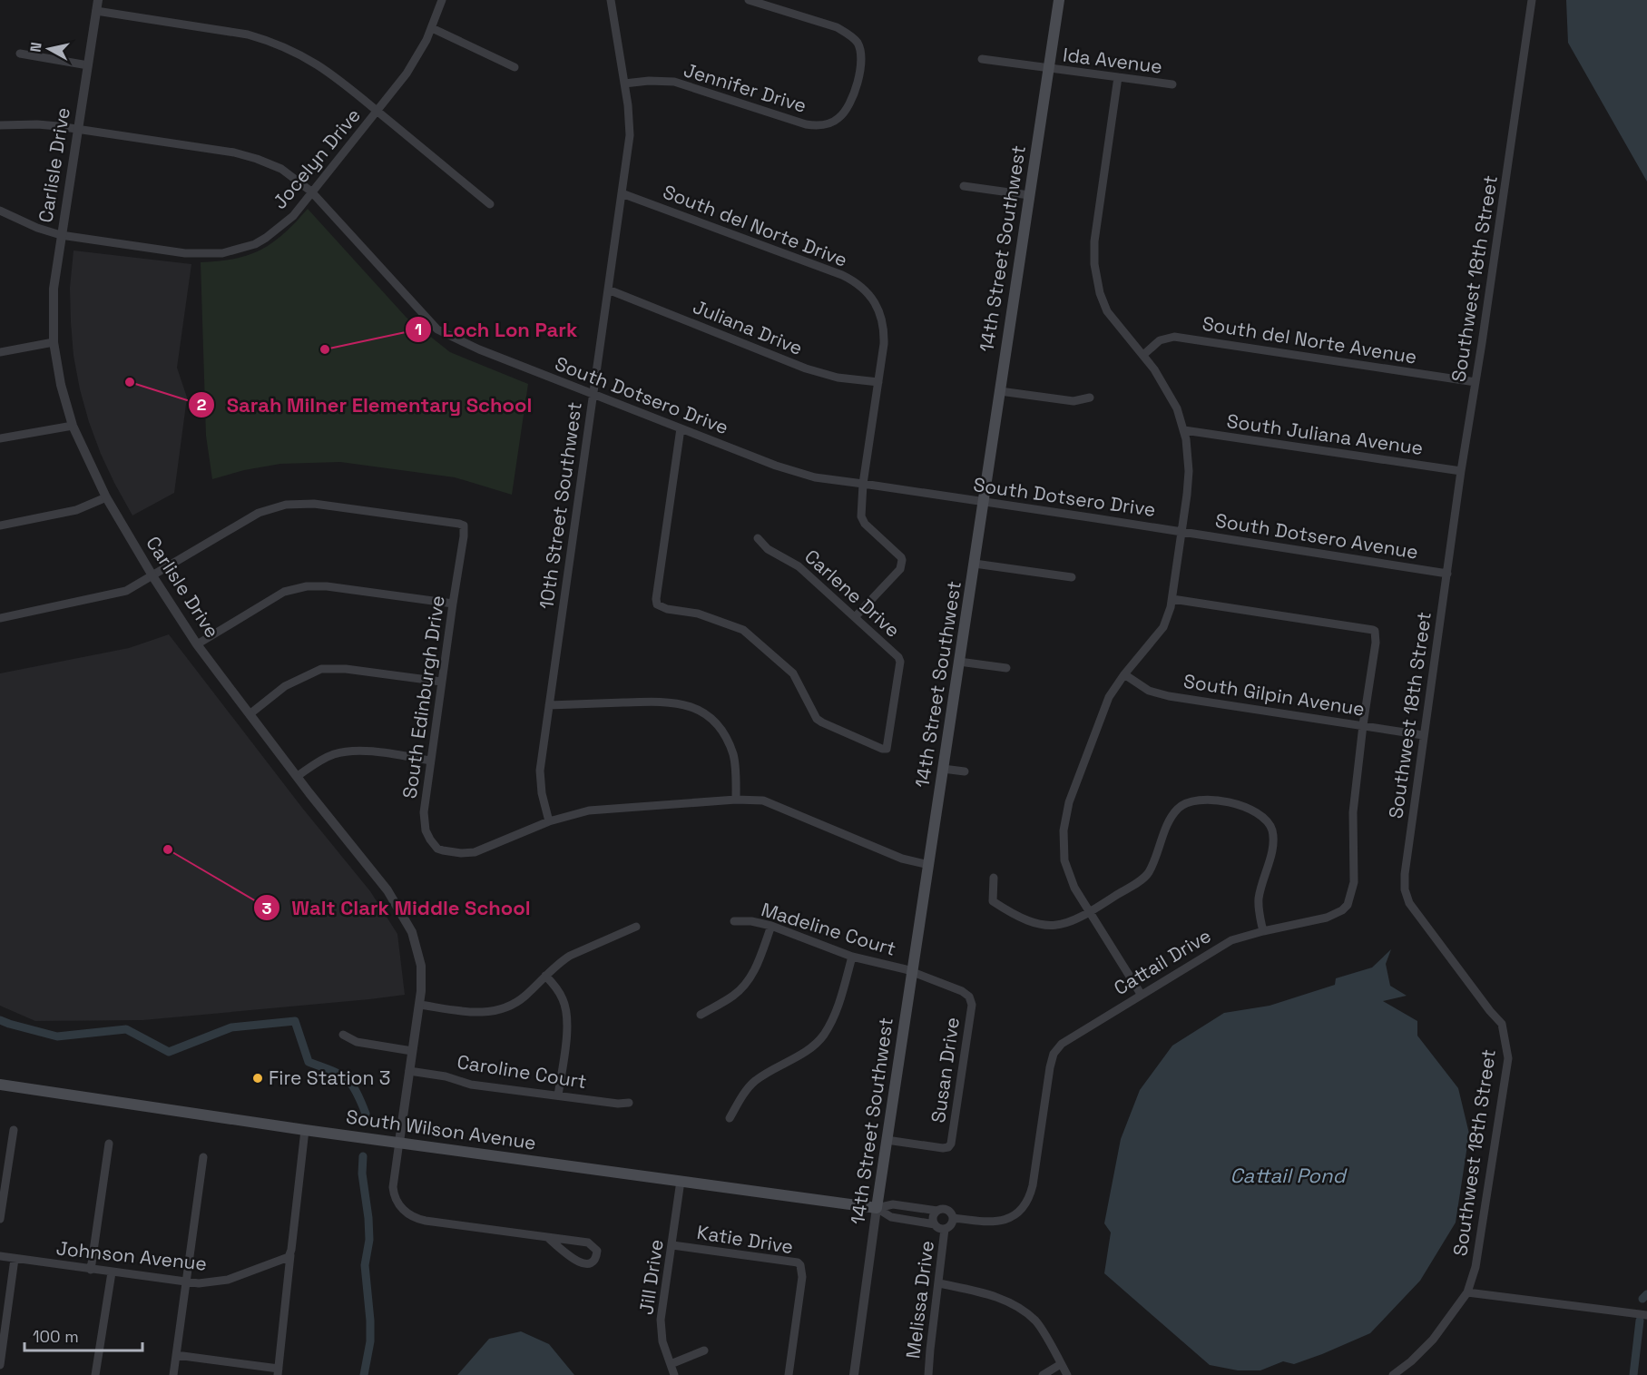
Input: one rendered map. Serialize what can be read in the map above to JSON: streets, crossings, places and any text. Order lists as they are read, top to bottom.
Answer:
{
  "streets": {
    "main road": ["14th Street Southwest", "South Wilson Avenue"],
    "street": [
      "Ida Avenue",
      "Jennifer Drive",
      "Jocelyn Drive",
      "Carlisle Drive",
      "South del Norte Drive",
      "Southwest 18th Street",
      "Juliana Drive",
      "South del Norte Avenue",
      "South Dotsero Drive",
      "South Juliana Avenue",
      "10th Street Southwest",
      "South Dotsero Avenue",
      "Carlene Drive",
      "South Gilpin Avenue",
      "South Edinburgh Drive",
      "Madeline Court",
      "Cattail Drive",
      "Susan Drive",
      "Caroline Court",
      "Katie Drive",
      "Johnson Avenue",
      "Jill Drive",
      "Melissa Drive"
    ]
  },
  "crossings": [
    ["Ida Avenue", "14th Street Southwest"],
    ["Jennifer Drive", "10th Street Southwest"],
    ["Jocelyn Drive", "Carlisle Drive"],
    ["Jocelyn Drive", "South Dotsero Drive"],
    ["Carlisle Drive", "South Dotsero Drive"],
    ["Carlisle Drive", "South Edinburgh Drive"],
    ["Carlisle Drive", "Caroline Court"],
    ["Carlisle Drive", "South Wilson Avenue"],
    ["South del Norte Drive", "Juliana Drive"],
    ["South del Norte Drive", "South Dotsero Drive"],
    ["South del Norte Drive", "10th Street Southwest"],
    ["South del Norte Drive", "Carlene Drive"],
    ["14th Street Southwest", "South Dotsero Drive"],
    ["14th Street Southwest", "South Edinburgh Drive"],
    ["14th Street Southwest", "Madeline Court"],
    ["14th Street Southwest", "Susan Drive"],
    ["14th Street Southwest", "South Wilson Avenue"],
    ["Southwest 18th Street", "South del Norte Avenue"],
    ["Southwest 18th Street", "South Juliana Avenue"],
    ["Southwest 18th Street", "South Dotsero Avenue"],
    ["Southwest 18th Street", "South Gilpin Avenue"],
    ["Juliana Drive", "10th Street Southwest"],
    ["South Dotsero Drive", "10th Street Southwest"],
    ["South Dotsero Drive", "South Dotsero Avenue"],
    ["South Dotsero Drive", "Carlene Drive"],
    ["10th Street Southwest", "South Edinburgh Drive"],
    ["South Gilpin Avenue", "Cattail Drive"],
    ["Madeline Court", "Susan Drive"],
    ["Cattail Drive", "South Wilson Avenue"],
    ["Cattail Drive", "Melissa Drive"],
    ["South Wilson Avenue", "Jill Drive"],
    ["South Wilson Avenue", "Melissa Drive"],
    ["Katie Drive", "Jill Drive"]
  ],
  "water": ["Cattail Pond"],
  "places": [
    "Loch Lon Park",
    "Sarah Milner Elementary School",
    "Walt Clark Middle School",
    "Fire Station 3"
  ],
  "scale_bar": "100 m",
  "north": "left"
}
